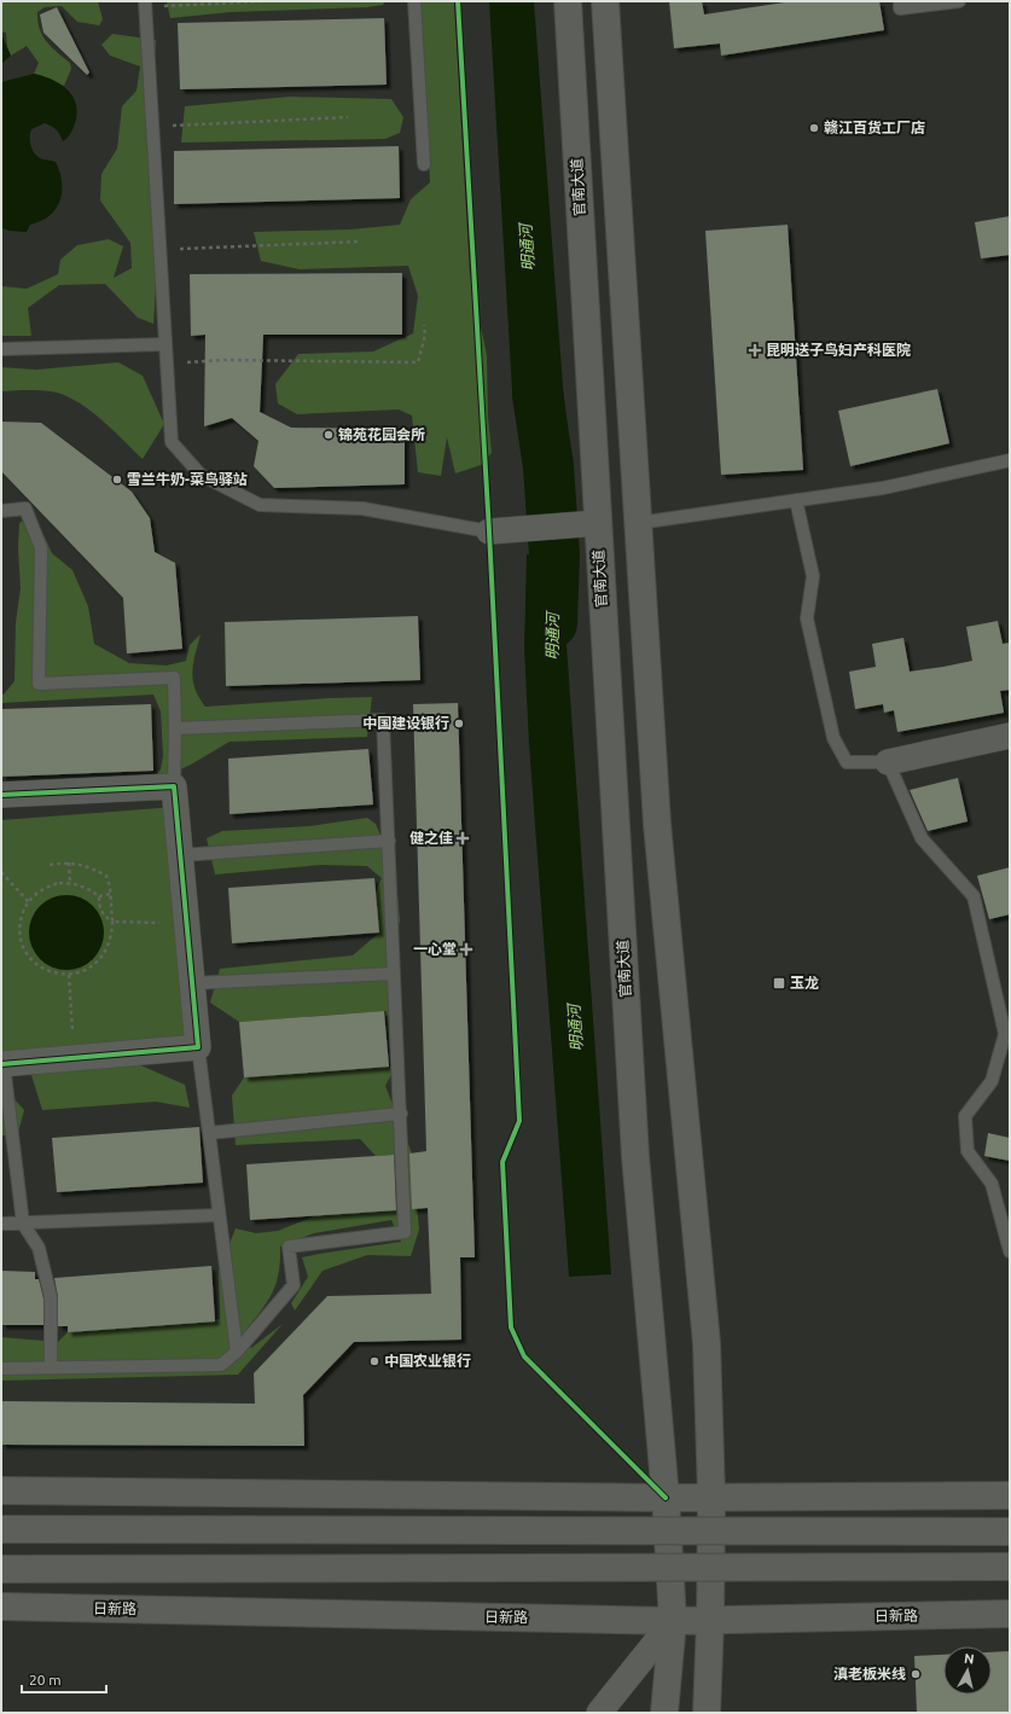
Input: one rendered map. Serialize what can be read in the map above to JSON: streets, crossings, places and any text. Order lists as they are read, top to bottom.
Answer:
{
  "streets": {
    "main road": ["官南大道", "日新路"]
  },
  "crossings": [
    ["官南大道", "日新路"]
  ],
  "water": ["明通河"],
  "places": {
    "other": [
      "赣江百货工厂店",
      "锦苑花园会所",
      "雪兰牛奶-菜鸟驿站",
      "中国建设银行",
      "中国农业银行",
      "滇老板米线"
    ],
    "health": ["昆明送子鸟妇产科医院", "健之佳", "一心堂"],
    "transit": ["玉龙"]
  },
  "scale_bar": "20 m",
  "north": "top"
}
